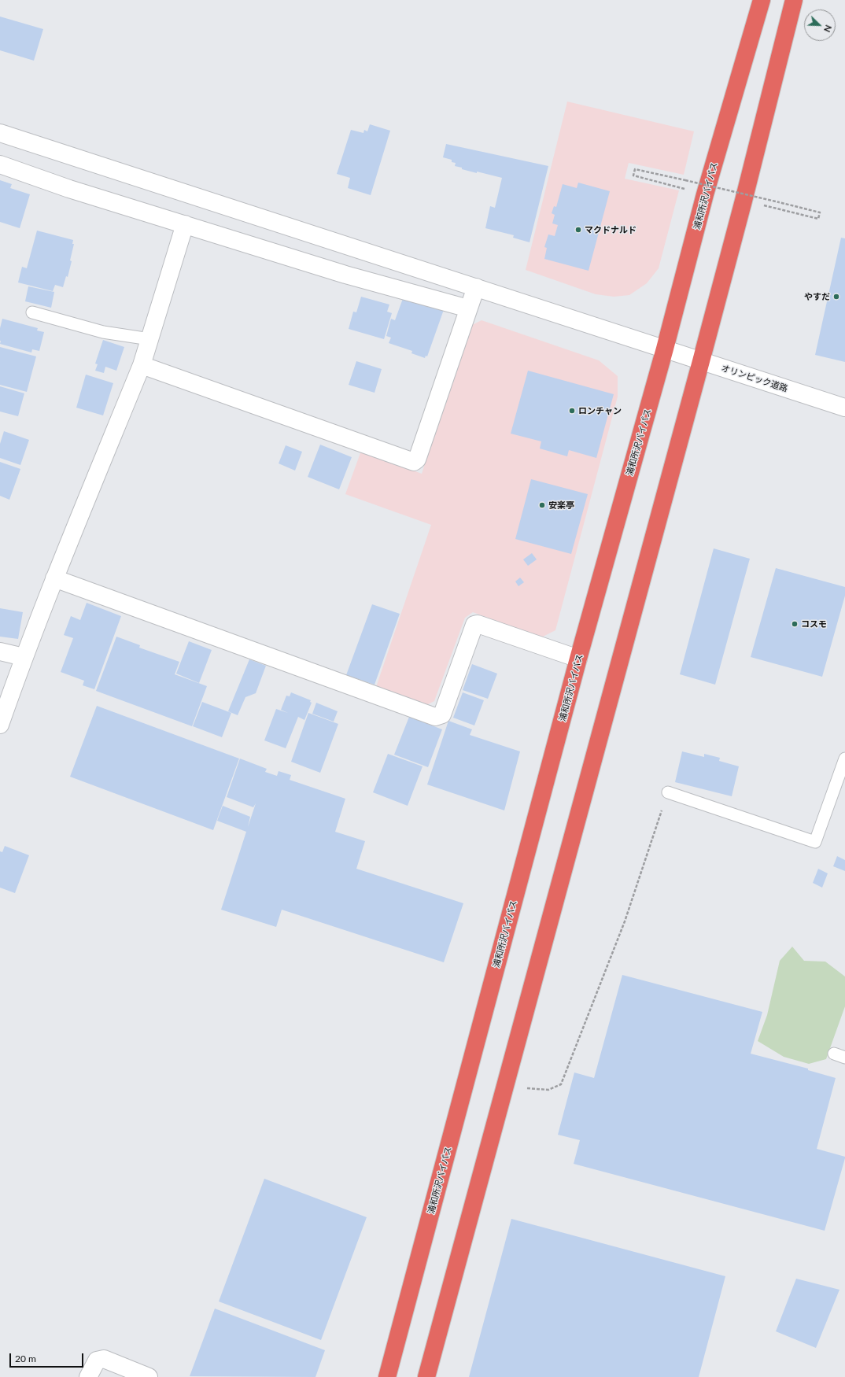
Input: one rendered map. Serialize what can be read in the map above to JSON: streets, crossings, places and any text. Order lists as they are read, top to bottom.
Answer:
{
  "streets": {
    "highway": ["浦和所沢バイパス"],
    "street": ["オリンピック道路"]
  },
  "crossings": [
    ["浦和所沢バイパス", "オリンピック道路"]
  ],
  "places": [
    "マクドナルド",
    "やすだ",
    "ロンチャン",
    "安楽亭",
    "コスモ"
  ],
  "scale_bar": "20 m",
  "north": "bottom right"
}
